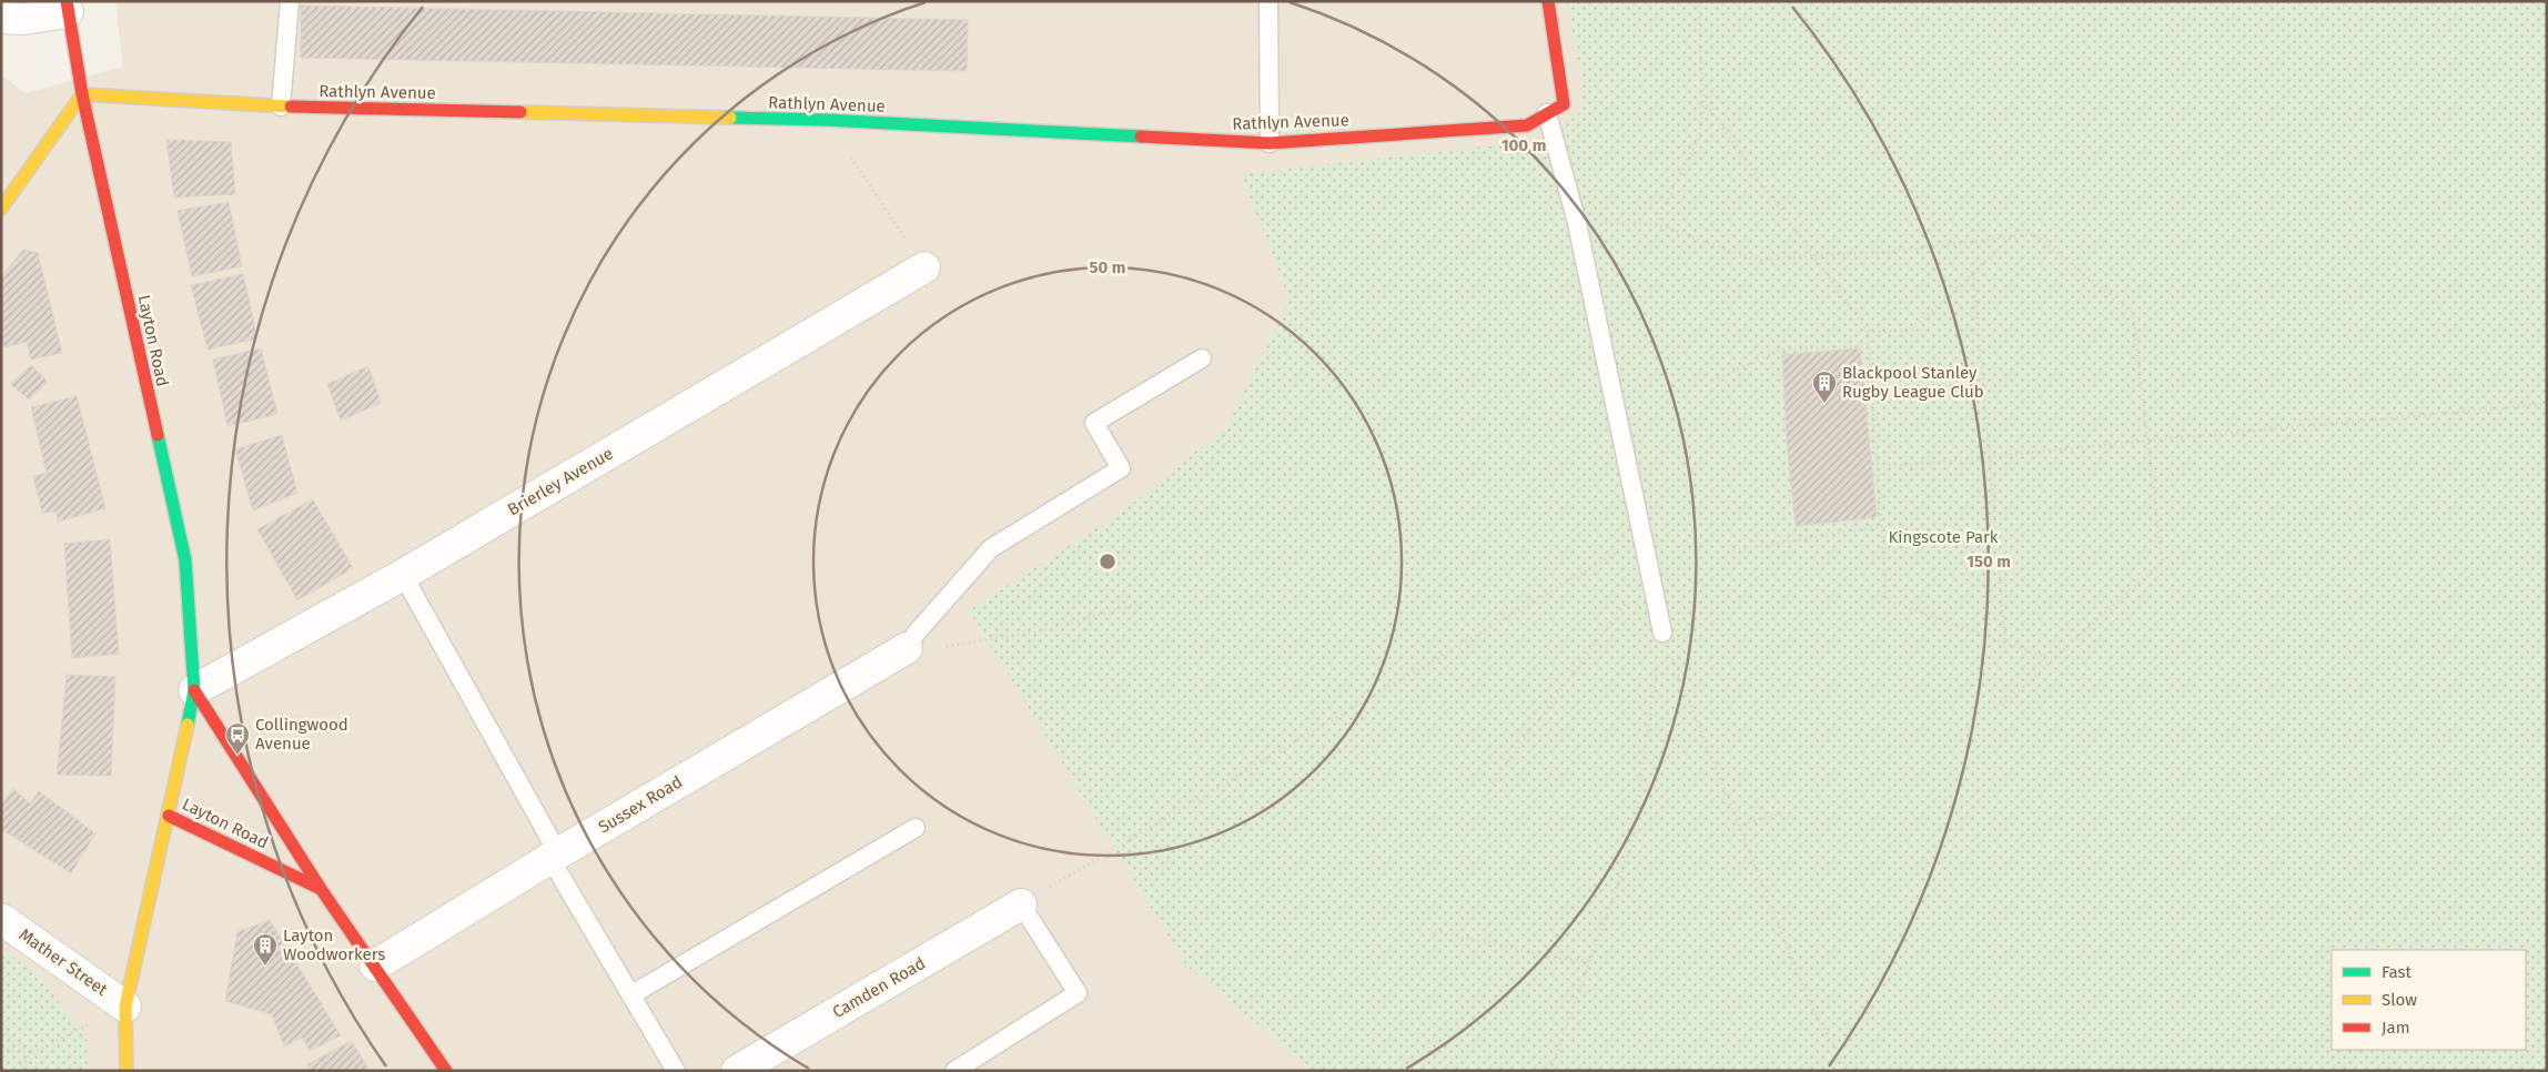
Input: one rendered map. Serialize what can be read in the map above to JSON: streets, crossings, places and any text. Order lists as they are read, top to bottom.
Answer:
{
  "streets": {
    "street": [
      "Rathlyn Avenue",
      "Layton Road",
      "Brierley Avenue",
      "Sussex Road",
      "Mather Street",
      "Camden Road"
    ]
  },
  "crossings": [
    ["Rathlyn Avenue", "Layton Road"],
    ["Layton Road", "Brierley Avenue"],
    ["Layton Road", "Sussex Road"]
  ],
  "parks": ["Kingscote Park"],
  "places": {
    "building": ["Blackpool Stanley Rugby League Club", "Layton Woodworkers"],
    "bus stop": ["Collingwood Avenue"]
  },
  "legend": ["Fast", "Slow", "Jam"],
  "rings": ["100 m", "50 m", "150 m"]
}
